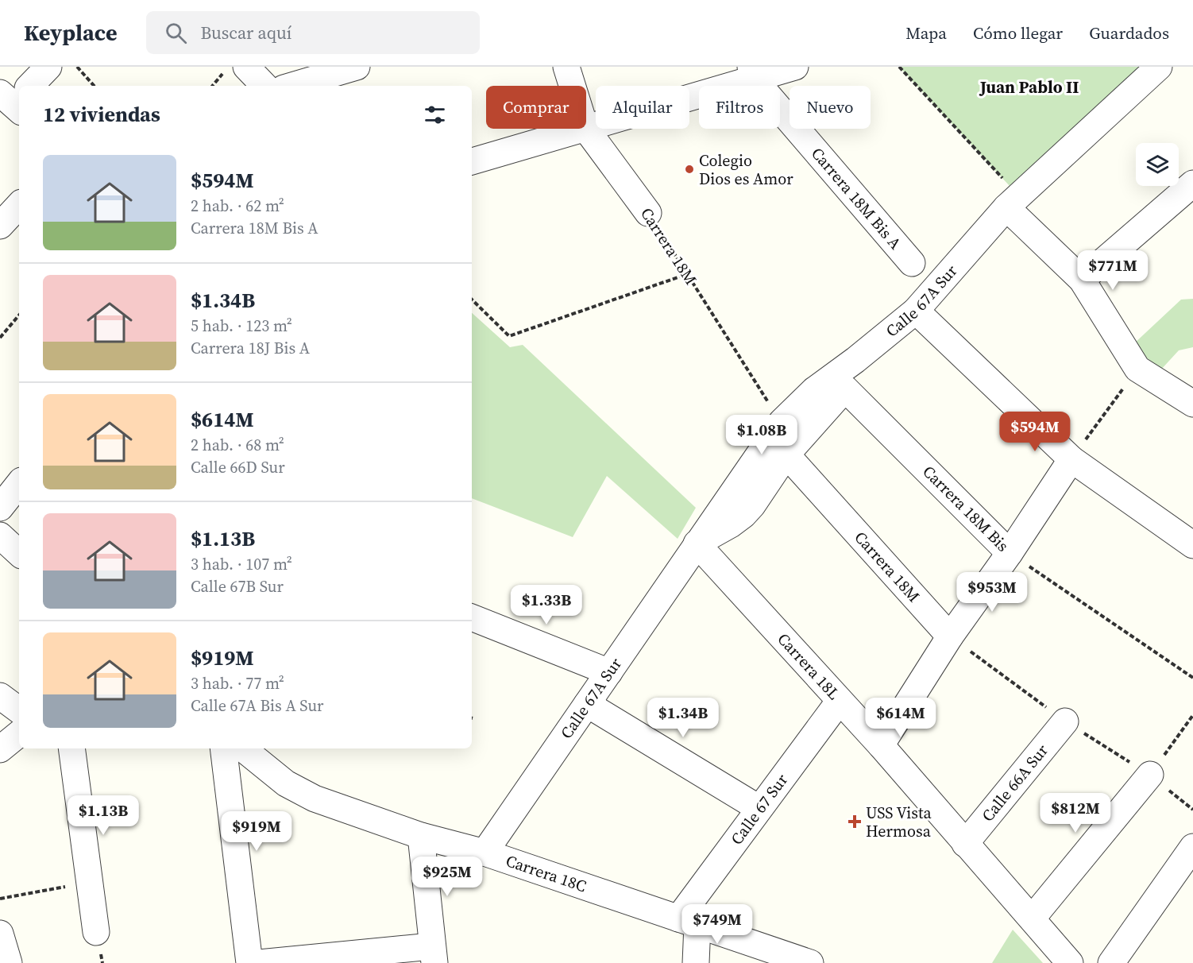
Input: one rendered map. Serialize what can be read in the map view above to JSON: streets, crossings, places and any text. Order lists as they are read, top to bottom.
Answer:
{
  "streets": {
    "street": [
      "Carrera 18M Bis A",
      "Carrera 18M",
      "Calle 67A Sur",
      "Carrera 18M Bis",
      "Carrera 18L",
      "Calle 66A Sur",
      "Calle 67 Sur",
      "Carrera 18C"
    ]
  },
  "crossings": [
    ["Carrera 18M", "Calle 67A Sur"],
    ["Calle 67A Sur", "Carrera 18M Bis"],
    ["Calle 67A Sur", "Carrera 18L"],
    ["Calle 67A Sur", "Carrera 18C"],
    ["Carrera 18L", "Calle 66A Sur"],
    ["Carrera 18L", "Calle 67 Sur"],
    ["Calle 67 Sur", "Carrera 18C"]
  ],
  "districts": ["Juan Pablo II"],
  "places": {
    "other": ["Colegio Dios es Amor"],
    "health": ["USS Vista Hermosa"]
  },
  "page": {
    "header": "Keyplace",
    "search": "Buscar aquí",
    "nav": ["Mapa", "Cómo llegar", "Guardados"],
    "chip": [
      "Comprar",
      "Alquilar",
      "Filtros",
      "Nuevo"
    ],
    "heading": "12 viviendas",
    "list": [
      {
        "name": "$594M",
        "note": "2 hab. · 62 m² · Carrera 18M Bis A"
      },
      {
        "name": "$1.34B",
        "note": "5 hab. · 123 m² · Carrera 18J Bis A"
      },
      {
        "name": "$614M",
        "note": "2 hab. · 68 m² · Calle 66D Sur"
      },
      {
        "name": "$1.13B",
        "note": "3 hab. · 107 m² · Calle 67B Sur"
      },
      {
        "name": "$919M",
        "note": "3 hab. · 77 m² · Calle 67A Bis A Sur"
      }
    ],
    "price": [
      "$771M",
      "$594M",
      "$1.08B",
      "$953M",
      "$1.33B",
      "$1.34B",
      "$614M",
      "$812M",
      "$1.13B",
      "$919M",
      "$925M",
      "$749M"
    ]
  }
}
